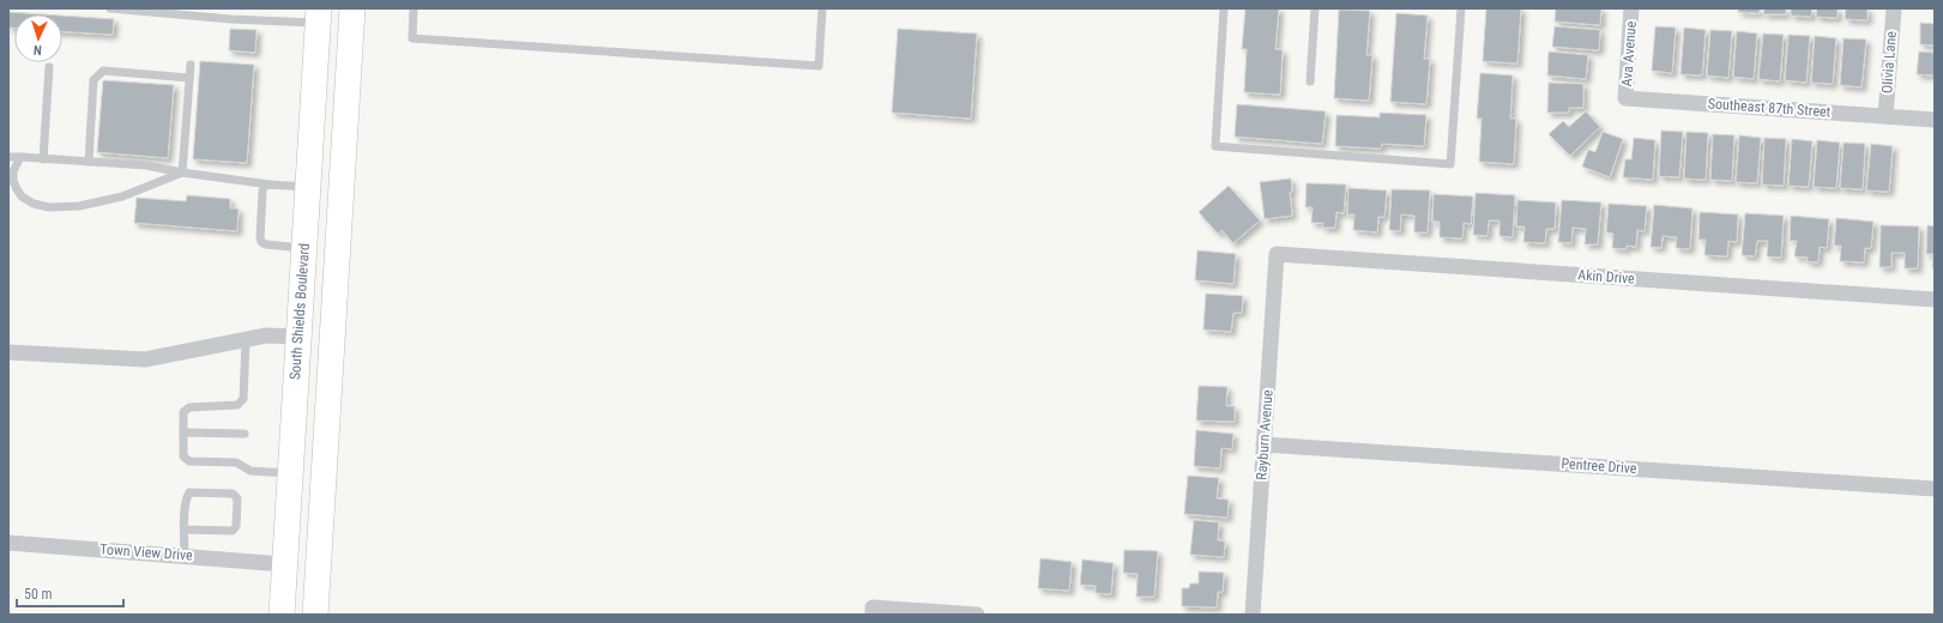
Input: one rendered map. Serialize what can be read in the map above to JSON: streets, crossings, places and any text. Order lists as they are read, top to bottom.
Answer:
{
  "streets": {
    "main road": ["South Shields Boulevard"],
    "street": [
      "Ava Avenue",
      "Olivia Lane",
      "Southeast 87th Street",
      "Akin Drive",
      "Rayburn Avenue",
      "Pentree Drive",
      "Town View Drive"
    ]
  },
  "crossings": [
    ["Ava Avenue", "Southeast 87th Street"],
    ["Olivia Lane", "Southeast 87th Street"],
    ["Akin Drive", "Rayburn Avenue"],
    ["South Shields Boulevard", "Town View Drive"],
    ["Rayburn Avenue", "Pentree Drive"]
  ],
  "scale_bar": "50 m",
  "north": "bottom"
}
